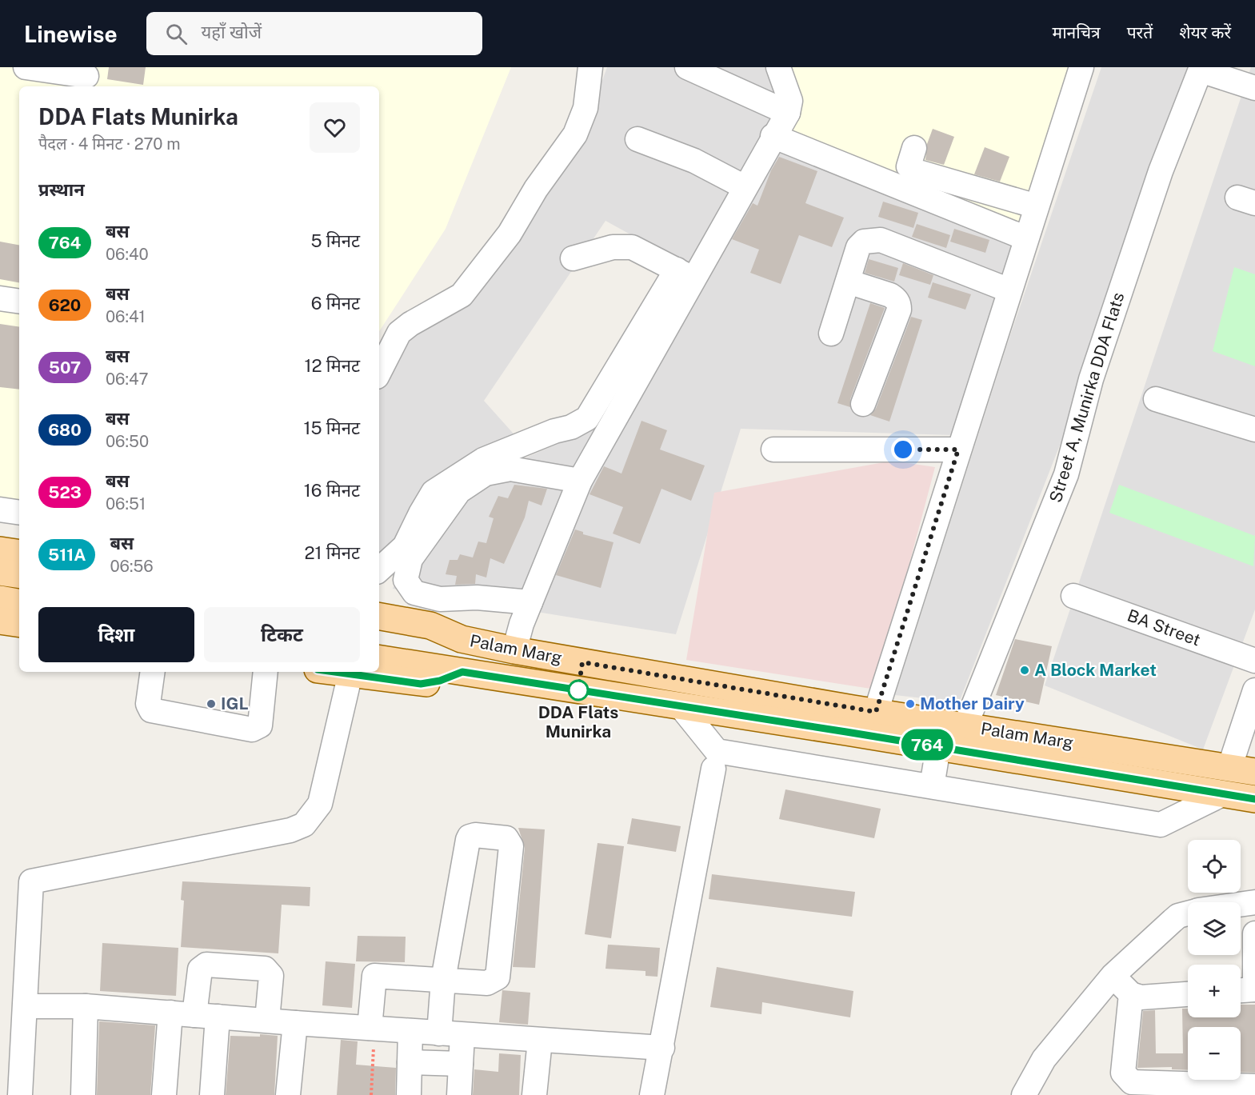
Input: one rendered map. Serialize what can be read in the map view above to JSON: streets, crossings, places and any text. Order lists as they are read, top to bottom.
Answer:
{
  "streets": {
    "main road": ["Palam Marg"],
    "street": ["Street A, Munirka DDA Flats", "BA Street"]
  },
  "crossings": [
    ["Street A, Munirka DDA Flats", "Palam Marg"]
  ],
  "places": [
    "A Block Market",
    "DDA Flats Munirka",
    "IGL",
    "Mother Dairy"
  ],
  "lines": ["bus line 764"],
  "page": {
    "header": "Linewise",
    "search": "यहाँ खोजें",
    "nav": ["मानचित्र", "परतें", "शेयर करें"],
    "on_map": "764",
    "heading": [
      ["DDA Flats Munirka", "पैदल · 4 मिनट · 270 m"],
      "प्रस्थान"
    ],
    "list": [
      {
        "mark": "764",
        "name": "बस",
        "note": "06:40",
        "value": "5 मिनट"
      },
      {
        "mark": "620",
        "name": "बस",
        "note": "06:41",
        "value": "6 मिनट"
      },
      {
        "mark": "507",
        "name": "बस",
        "note": "06:47",
        "value": "12 मिनट"
      },
      {
        "mark": "680",
        "name": "बस",
        "note": "06:50",
        "value": "15 मिनट"
      },
      {
        "mark": "523",
        "name": "बस",
        "note": "06:51",
        "value": "16 मिनट"
      },
      {
        "mark": "511A",
        "name": "बस",
        "note": "06:56",
        "value": "21 मिनट"
      }
    ],
    "buttons": ["दिशा", "टिकट"],
    "map_buttons": ["+", "−"]
  }
}
